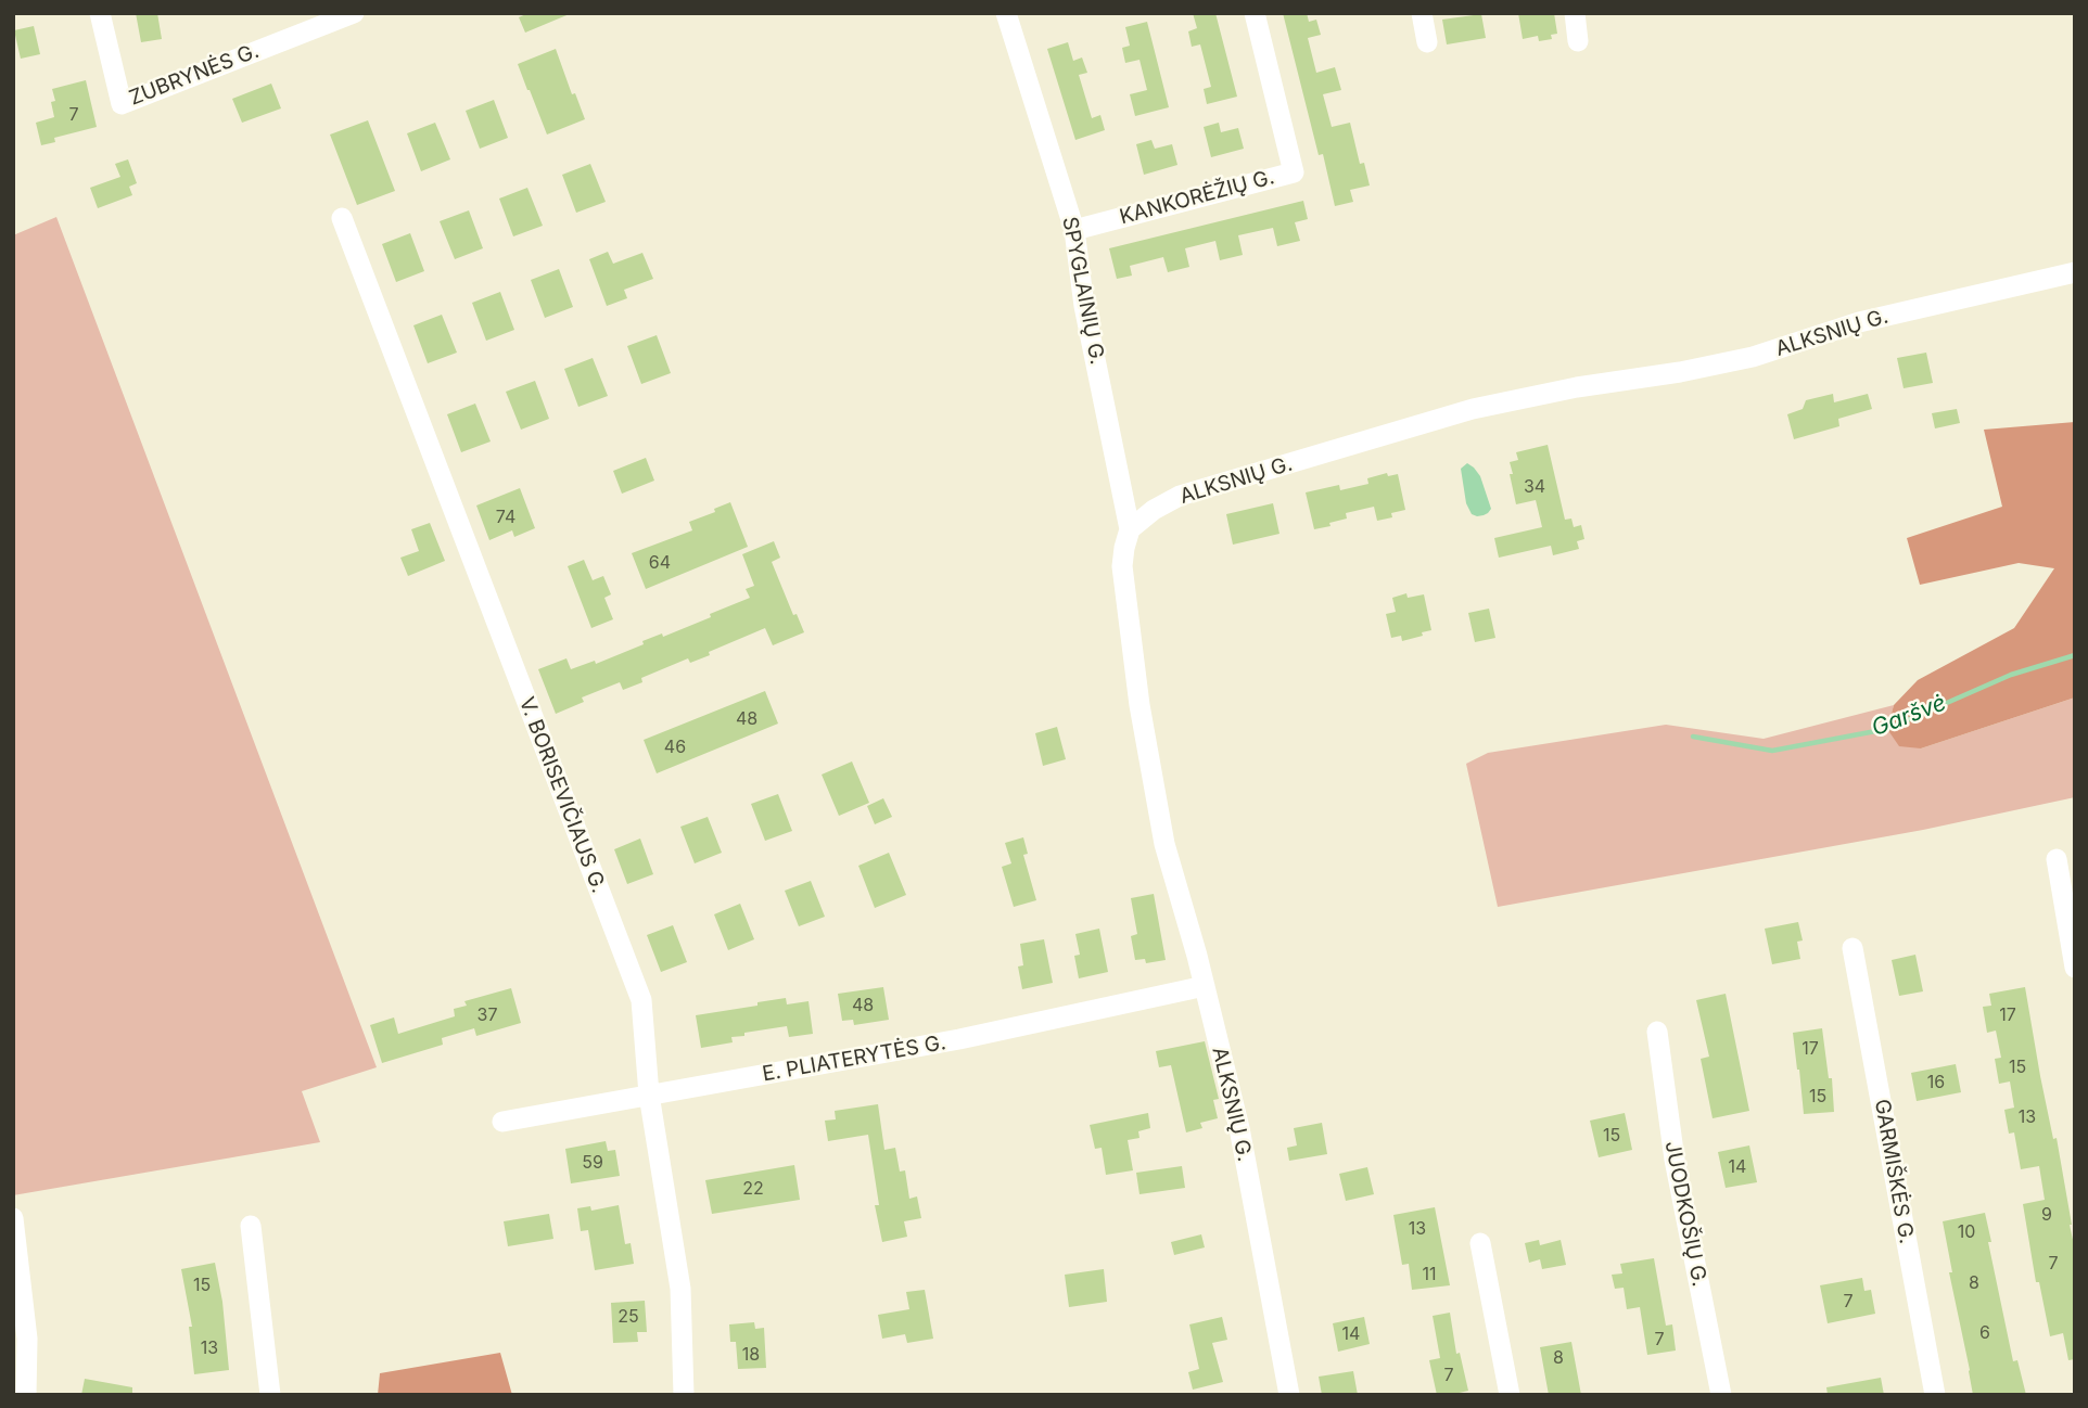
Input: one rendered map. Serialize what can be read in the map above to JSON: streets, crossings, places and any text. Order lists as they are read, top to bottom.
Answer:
{
  "streets": {
    "street": [
      "ZUBRYNĖS G.",
      "KANKORĖŽIŲ G.",
      "SPYGLAINIŲ G.",
      "ALKSNIŲ G.",
      "V. BORISEVIČIAUS G.",
      "E. PLIATERYTĖS G.",
      "GARMIŠKĖS G.",
      "JUODKOŠIŲ G."
    ]
  },
  "crossings": [
    ["KANKORĖŽIŲ G.", "SPYGLAINIŲ G."],
    ["SPYGLAINIŲ G.", "ALKSNIŲ G."],
    ["ALKSNIŲ G.", "E. PLIATERYTĖS G."],
    ["V. BORISEVIČIAUS G.", "E. PLIATERYTĖS G."]
  ],
  "water": ["Garšvė"],
  "house_numbers": [
    "7",
    "34",
    "74",
    "64",
    "48",
    "46",
    "48",
    "37",
    "17",
    "17",
    "15",
    "16",
    "15",
    "13",
    "15",
    "59",
    "14",
    "22",
    "9",
    "13",
    "10",
    "7",
    "11",
    "8",
    "15",
    "7",
    "25",
    "6",
    "14",
    "7",
    "13",
    "18",
    "8",
    "7"
  ]
}
